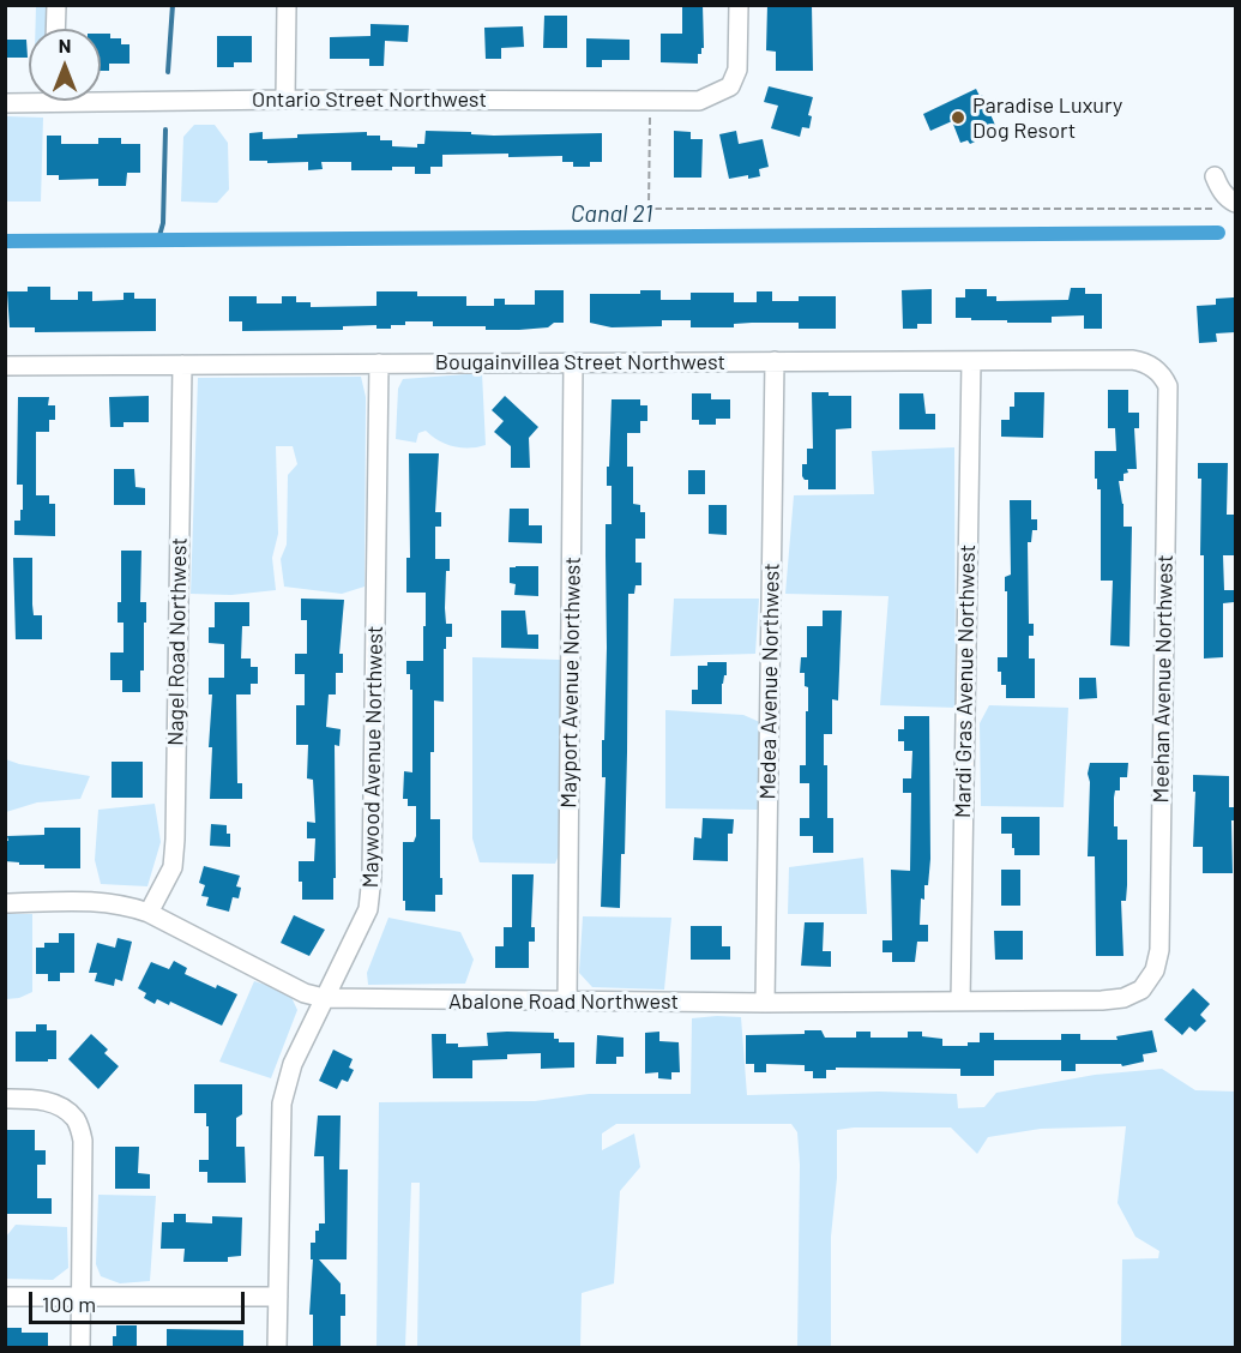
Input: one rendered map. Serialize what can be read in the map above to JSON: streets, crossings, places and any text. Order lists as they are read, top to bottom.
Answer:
{
  "streets": {
    "street": [
      "Ontario Street Northwest",
      "Bougainvillea Street Northwest",
      "Nagel Road Northwest",
      "Meehan Avenue Northwest",
      "Medea Avenue Northwest",
      "Mardi Gras Avenue Northwest",
      "Mayport Avenue Northwest",
      "Maywood Avenue Northwest",
      "Abalone Road Northwest"
    ]
  },
  "crossings": [
    ["Bougainvillea Street Northwest", "Nagel Road Northwest"],
    ["Bougainvillea Street Northwest", "Meehan Avenue Northwest"],
    ["Bougainvillea Street Northwest", "Medea Avenue Northwest"],
    ["Bougainvillea Street Northwest", "Mardi Gras Avenue Northwest"],
    ["Bougainvillea Street Northwest", "Mayport Avenue Northwest"],
    ["Bougainvillea Street Northwest", "Maywood Avenue Northwest"],
    ["Nagel Road Northwest", "Abalone Road Northwest"],
    ["Meehan Avenue Northwest", "Abalone Road Northwest"],
    ["Medea Avenue Northwest", "Abalone Road Northwest"],
    ["Mardi Gras Avenue Northwest", "Abalone Road Northwest"],
    ["Mayport Avenue Northwest", "Abalone Road Northwest"],
    ["Maywood Avenue Northwest", "Abalone Road Northwest"]
  ],
  "water": ["Canal 21"],
  "places": ["Paradise Luxury Dog Resort"],
  "scale_bar": "100 m",
  "north": "top"
}
